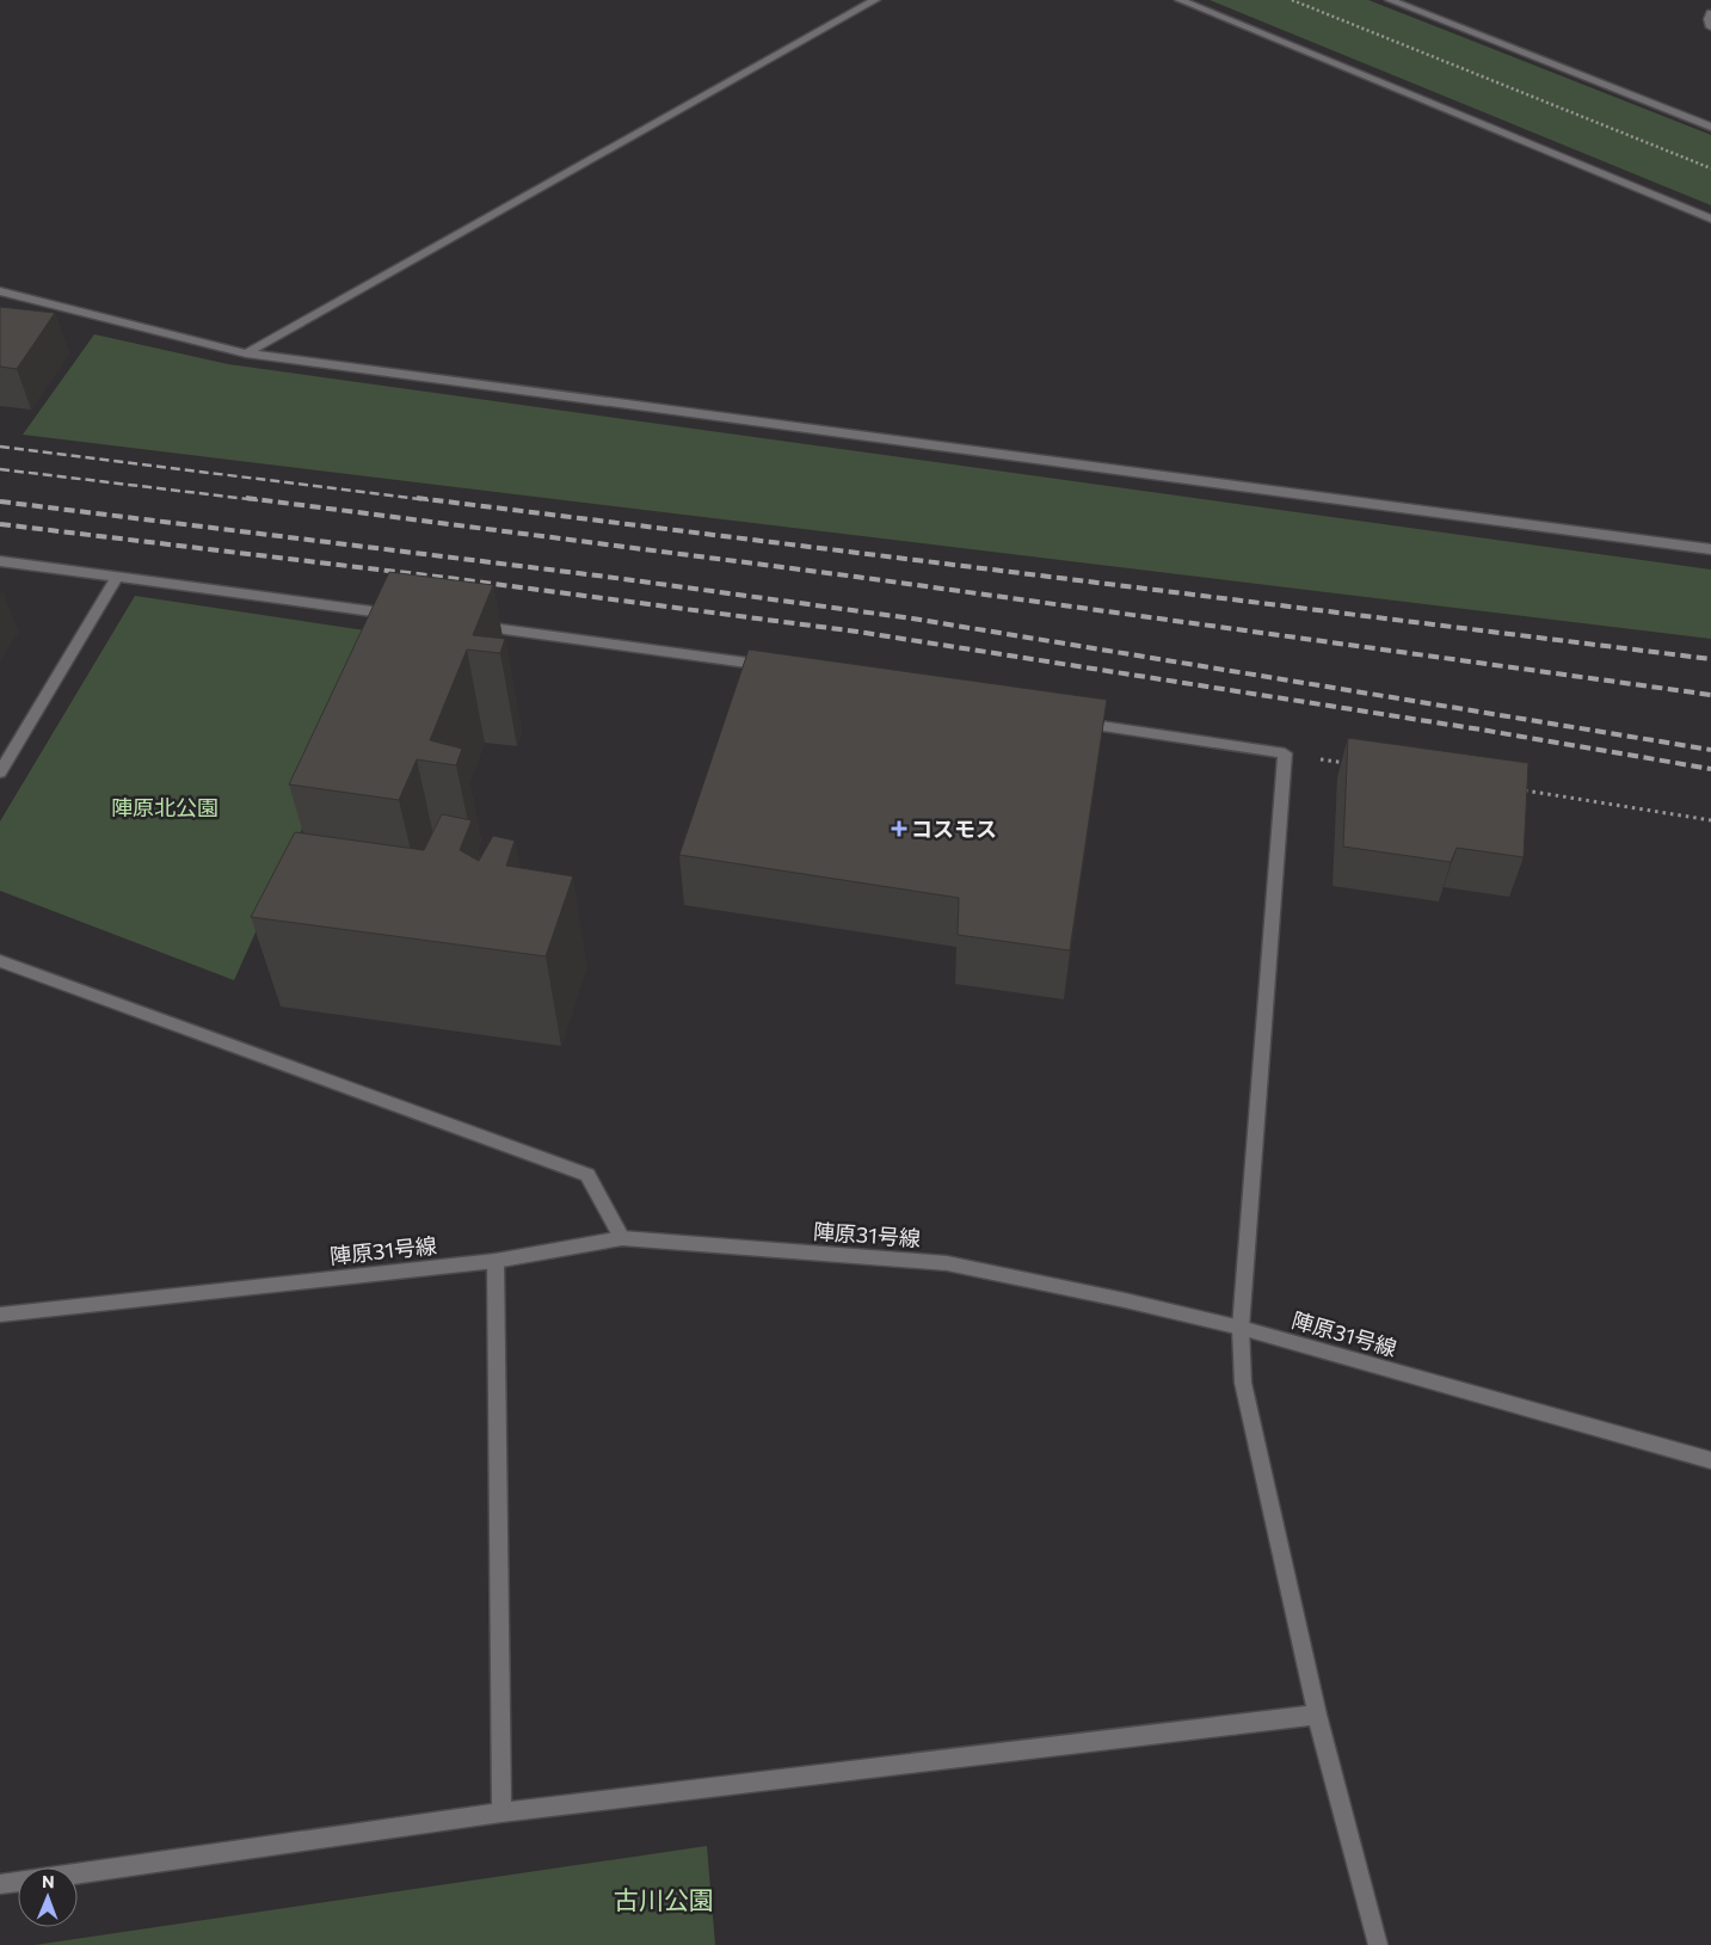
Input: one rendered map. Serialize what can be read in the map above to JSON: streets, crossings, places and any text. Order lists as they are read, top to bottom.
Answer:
{
  "streets": {
    "street": ["陣原31号線"]
  },
  "parks": ["陣原北公園", "古川公園"],
  "places": {
    "health": ["コスモス"]
  },
  "north": "top"
}
